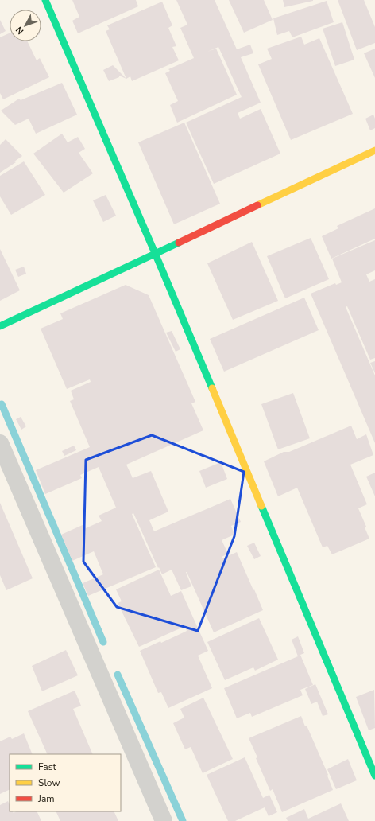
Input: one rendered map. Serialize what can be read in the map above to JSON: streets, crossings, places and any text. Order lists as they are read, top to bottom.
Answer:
{
  "legend": ["Fast", "Slow", "Jam"],
  "north": "bottom left"
}
